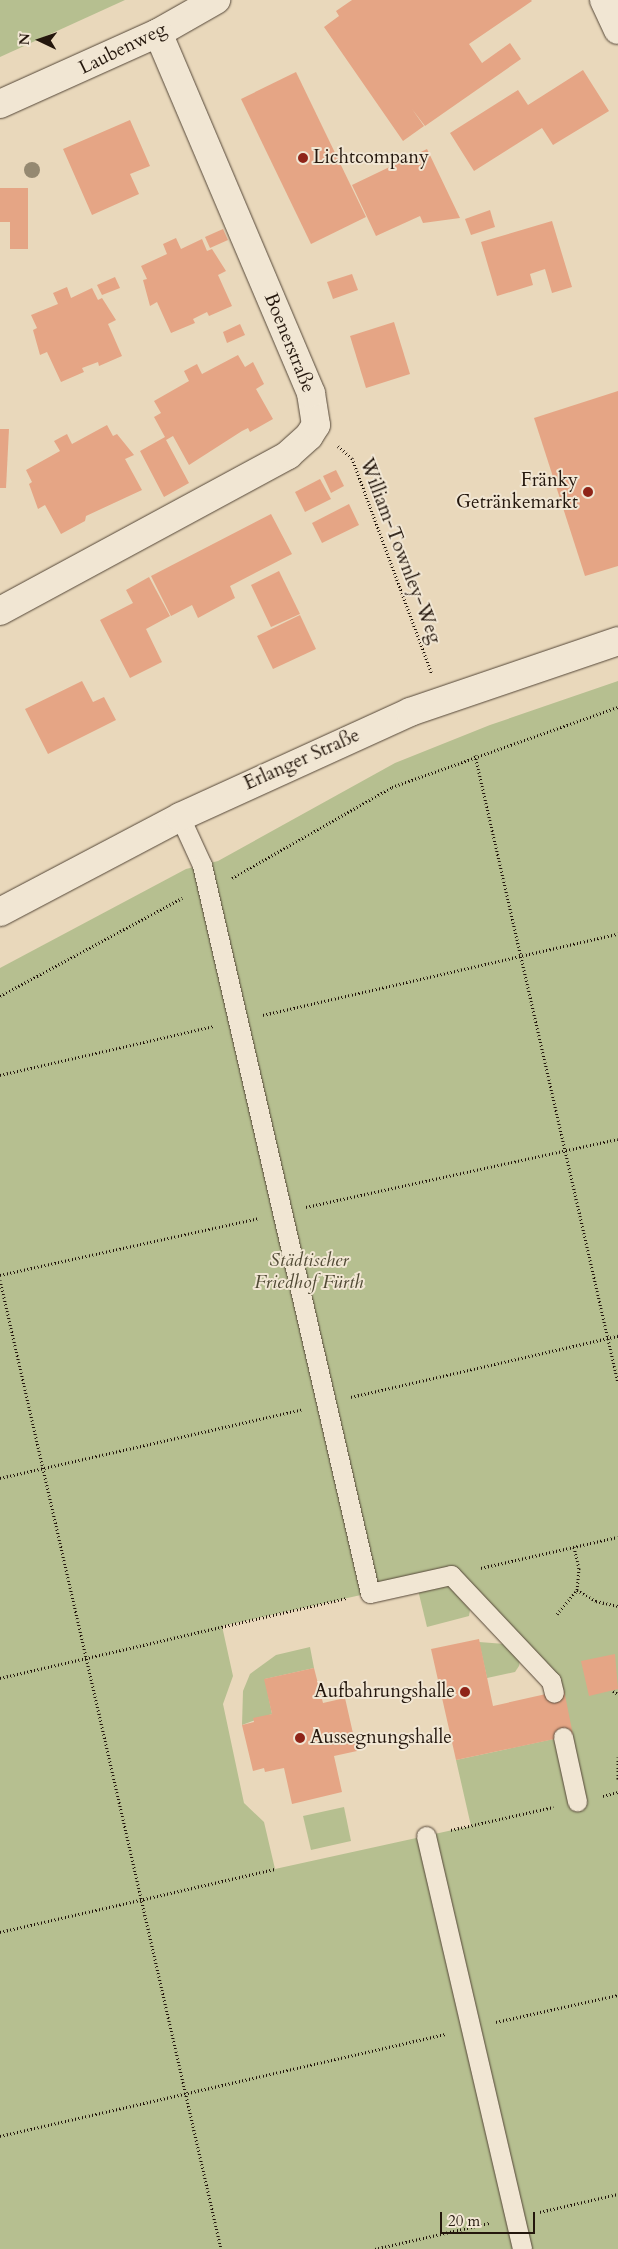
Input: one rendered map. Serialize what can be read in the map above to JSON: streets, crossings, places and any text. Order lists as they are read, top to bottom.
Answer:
{
  "streets": {
    "street": ["Laubenweg", "Boenerstraße", "Erlanger Straße"],
    "path": ["William-Townley-Weg"]
  },
  "crossings": [
    ["Laubenweg", "Boenerstraße"],
    ["Boenerstraße", "William-Townley-Weg"],
    ["William-Townley-Weg", "Erlanger Straße"]
  ],
  "parks": ["Städtischer Friedhof Fürth"],
  "places": [
    "Lichtcompany",
    "Fränky Getränkemarkt",
    "Aufbahrungshalle",
    "Aussegnungshalle"
  ],
  "scale_bar": "20 m",
  "north": "left"
}
